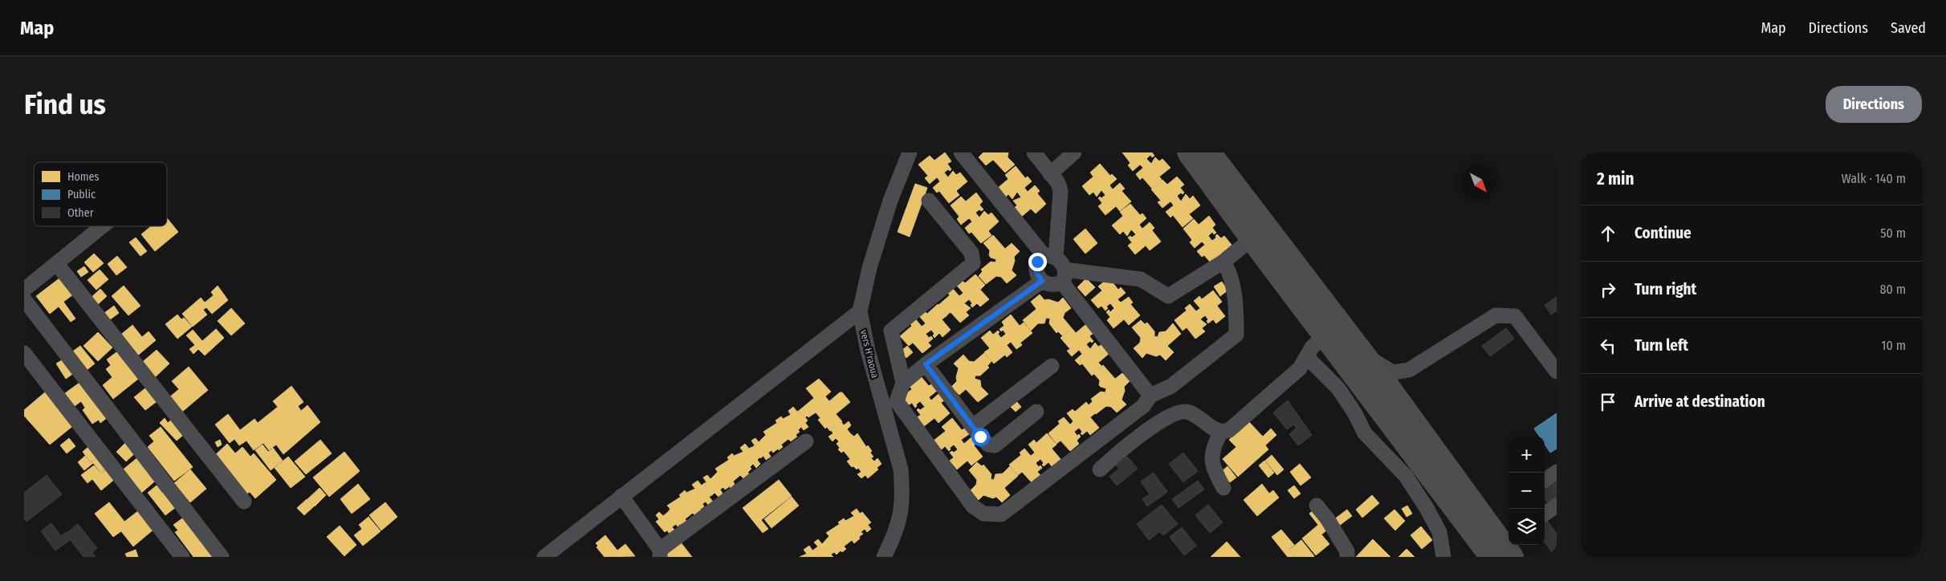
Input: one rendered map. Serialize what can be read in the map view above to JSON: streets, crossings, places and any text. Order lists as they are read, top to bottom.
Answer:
{
  "streets": {
    "street": ["vers H'raoua"]
  },
  "legend": ["Homes", "Public", "Other"],
  "north": "bottom right",
  "page": {
    "header": "Map",
    "nav": ["Map", "Directions", "Saved"],
    "buttons": "Directions",
    "title": "Find us",
    "heading": ["2 min", "Walk · 140 m"],
    "list": [
      ["Continue", "50 m"],
      ["Turn right", "80 m"],
      ["Turn left", "10 m"],
      "Arrive at destination"
    ],
    "map_buttons": ["+", "−"]
  }
}
